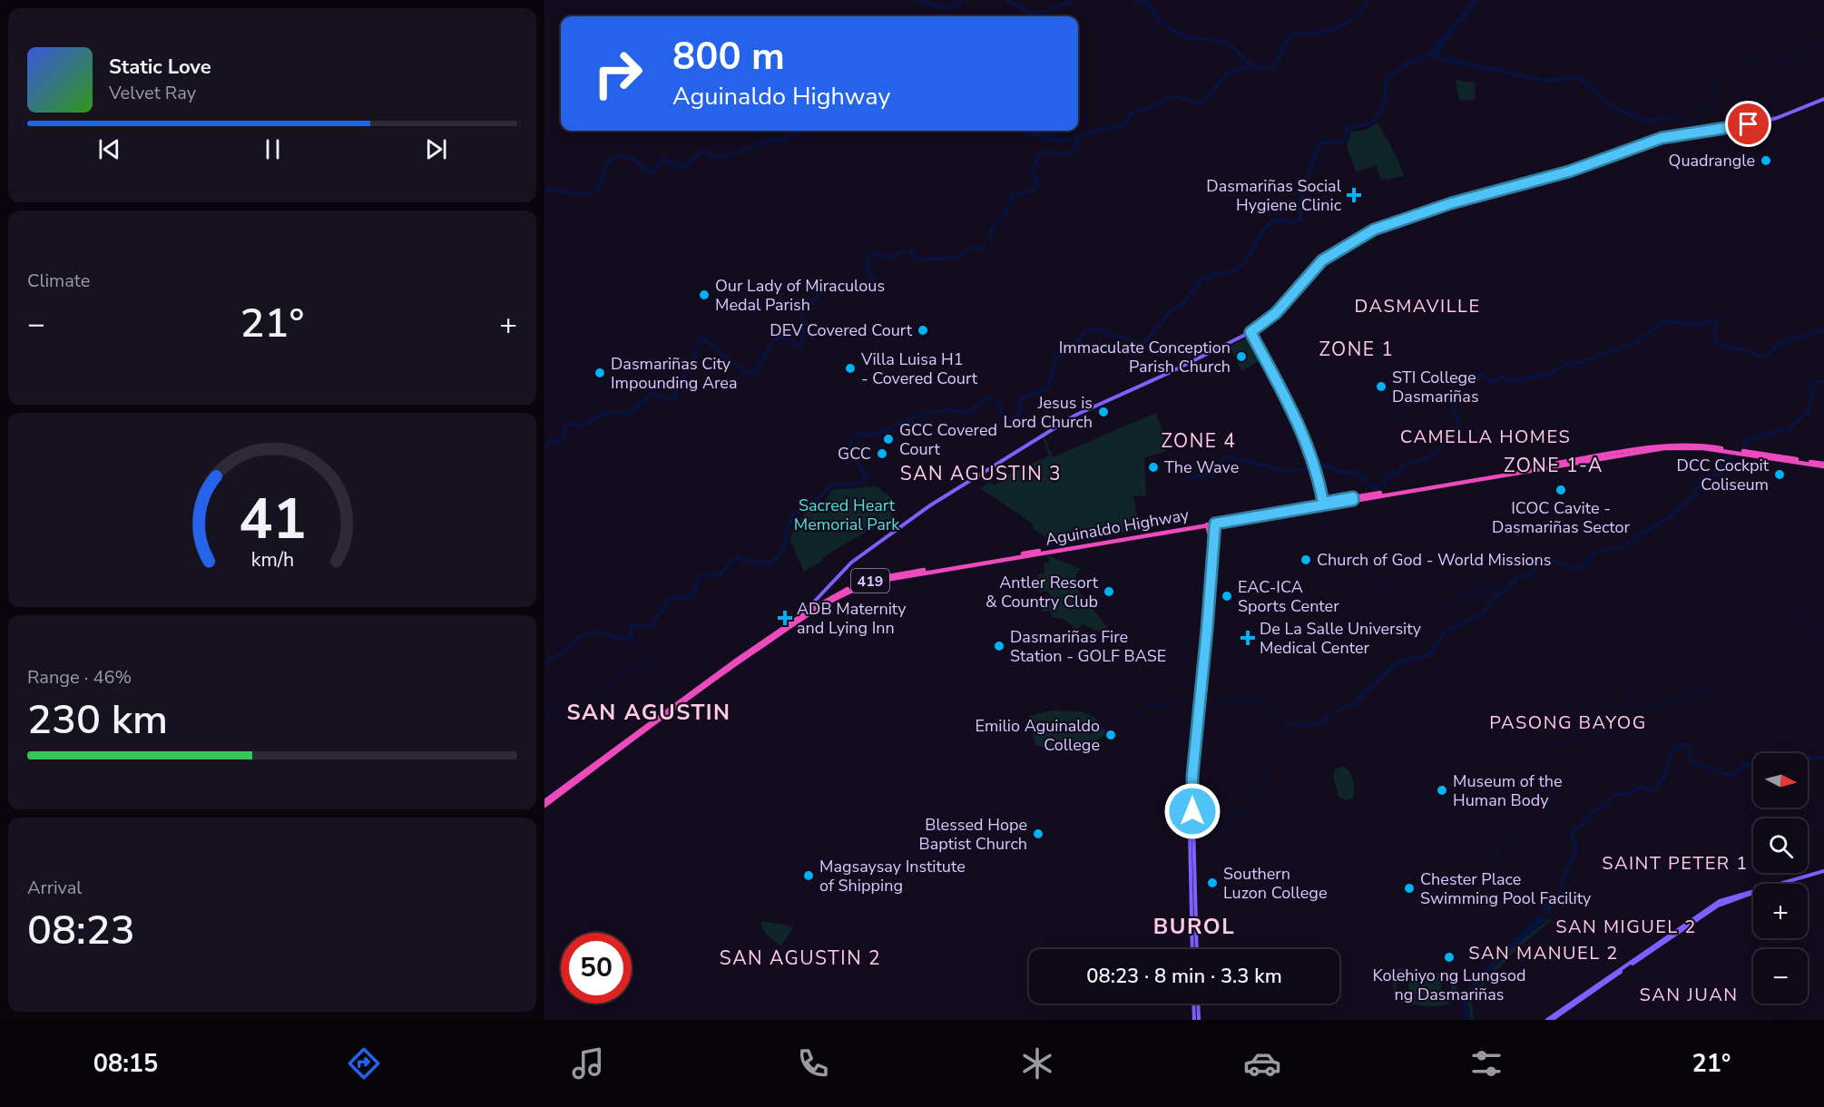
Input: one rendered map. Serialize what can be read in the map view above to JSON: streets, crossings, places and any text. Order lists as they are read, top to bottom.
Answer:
{
  "streets": {
    "highway": ["Aguinaldo Highway", "419"]
  },
  "districts": [
    "DASMAVILLE",
    "ZONE 1",
    "CAMELLA HOMES",
    "ZONE 4",
    "ZONE 1-A",
    "SAN AGUSTIN 3",
    "SAN AGUSTIN",
    "PASONG BAYOG",
    "SAINT PETER 1",
    "BUROL",
    "SAN MIGUEL 2",
    "SAN MANUEL 2",
    "SAN AGUSTIN 2",
    "SAN JUAN"
  ],
  "parks": ["Sacred Heart Memorial Park"],
  "places": {
    "other": [
      "Quadrangle",
      "Our Lady of Miraculous Medal Parish",
      "DEV Covered Court",
      "Immaculate Conception Parish Church",
      "Villa Luisa H1 - Covered Court",
      "Dasmariñas City Impounding Area",
      "STI College Dasmariñas",
      "Jesus is Lord Church",
      "GCC Covered Court",
      "GCC",
      "The Wave",
      "DCC Cockpit Coliseum",
      "ICOC Cavite - Dasmariñas Sector",
      "Church of God - World Missions",
      "Antler Resort & Country Club",
      "EAC-ICA Sports Center",
      "Dasmariñas Fire Station - GOLF BASE",
      "Emilio Aguinaldo College",
      "Museum of the Human Body",
      "Blessed Hope Baptist Church",
      "Magsaysay Institute of Shipping",
      "Southern Luzon College",
      "Chester Place Swimming Pool Facility",
      "Kolehiyo ng Lungsod ng Dasmariñas"
    ],
    "health": ["Dasmariñas Social Hygiene Clinic", "ADB Maternity and Lying Inn", "De La Salle University Medical Center"]
  },
  "north": "right",
  "page": {
    "turn": ["800 m", "Aguinaldo Highway"],
    "song": ["Static Love", "Velvet Ray"],
    "tile": [
      "Climate",
      ["Range · 46%", "230 km"],
      ["Arrival", "08:23"]
    ],
    "heat": ["−", "21°", "+"],
    "map_buttons": ["+", "−"],
    "limit": "50",
    "trip": "08:23 · 8 min · 3.3 km",
    "tabs": ["08:15", "21°"],
    "gauge": ["41", "km/h"]
  }
}
